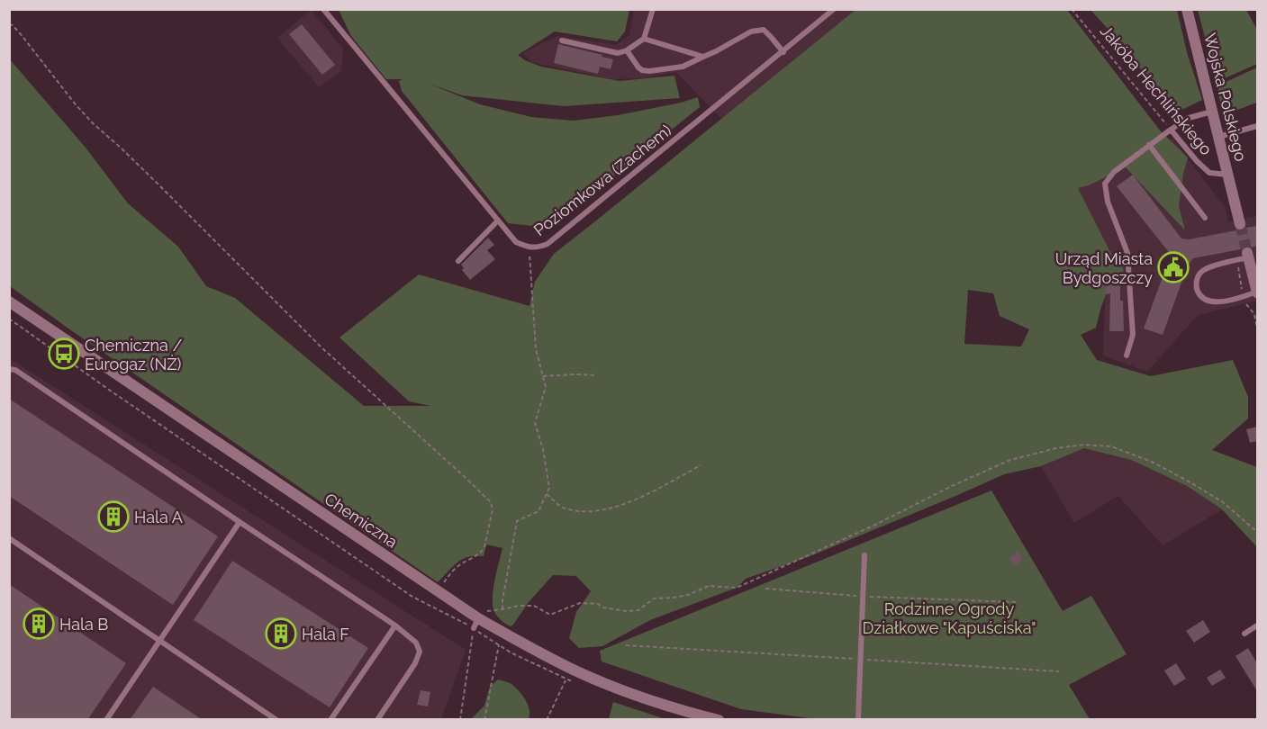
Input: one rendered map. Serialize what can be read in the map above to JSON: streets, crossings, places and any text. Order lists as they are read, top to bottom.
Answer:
{
  "streets": {
    "street": ["Wojska Polskiego", "Chemiczna"],
    "lane": ["Jakóba Hechlińskiego", "Poziomkowa (Zachem)"]
  },
  "crossings": [
    ["Jakóba Hechlińskiego", "Wojska Polskiego"]
  ],
  "parks": ["Rodzinne Ogrody Działkowe \"Kapuściska\""],
  "places": {
    "public building": ["Urząd Miasta Bydgoszczy"],
    "bus stop": ["Chemiczna / Eurogaz (NŻ)"],
    "building": ["Hala A", "Hala B", "Hala F"]
  }
}
